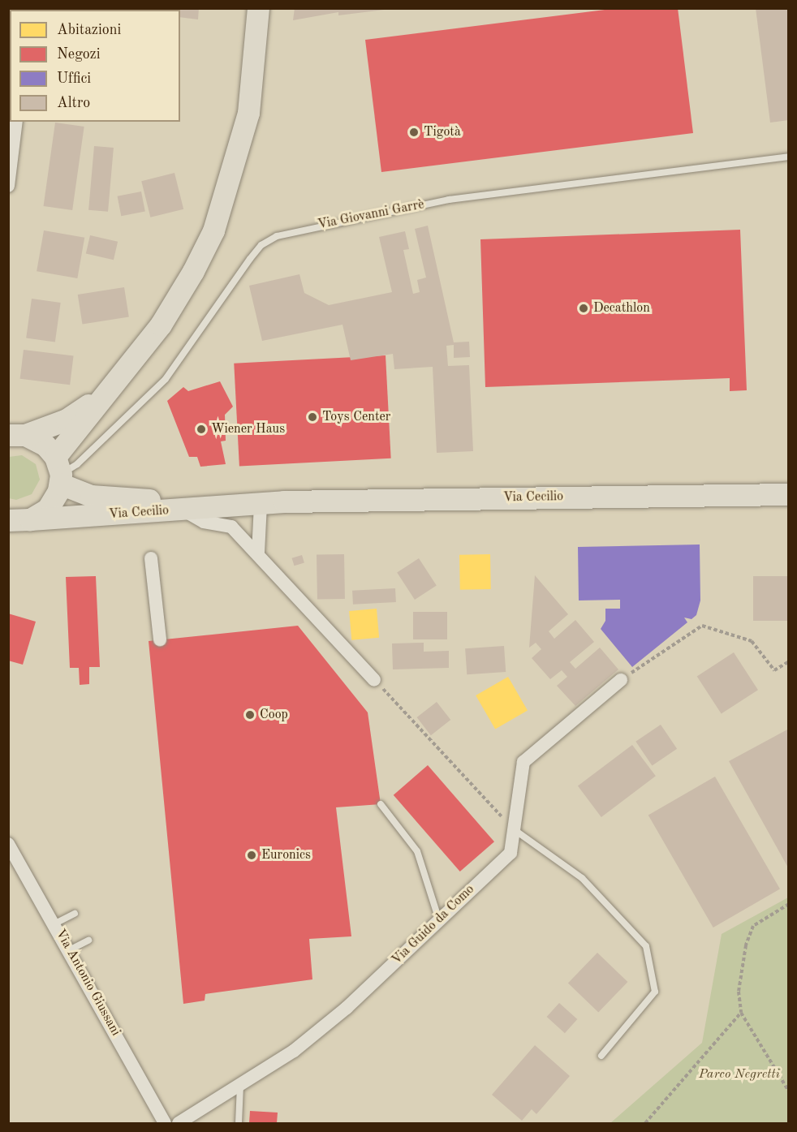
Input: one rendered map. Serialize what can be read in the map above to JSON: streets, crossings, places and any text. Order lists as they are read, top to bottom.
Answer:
{
  "streets": {
    "main road": ["Via Cecilio"],
    "street": ["Via Guido da Como", "Via Antonio Giussani"],
    "lane": ["Via Giovanni Garrè"]
  },
  "crossings": [
    ["Via Giovanni Garrè", "Via Cecilio"]
  ],
  "parks": ["Parco Negretti"],
  "places": [
    "Tigotà",
    "Decathlon",
    "Toys Center",
    "Wiener Haus",
    "Coop",
    "Euronics"
  ],
  "legend": [
    "Abitazioni",
    "Negozi",
    "Uffici",
    "Altro"
  ]
}
